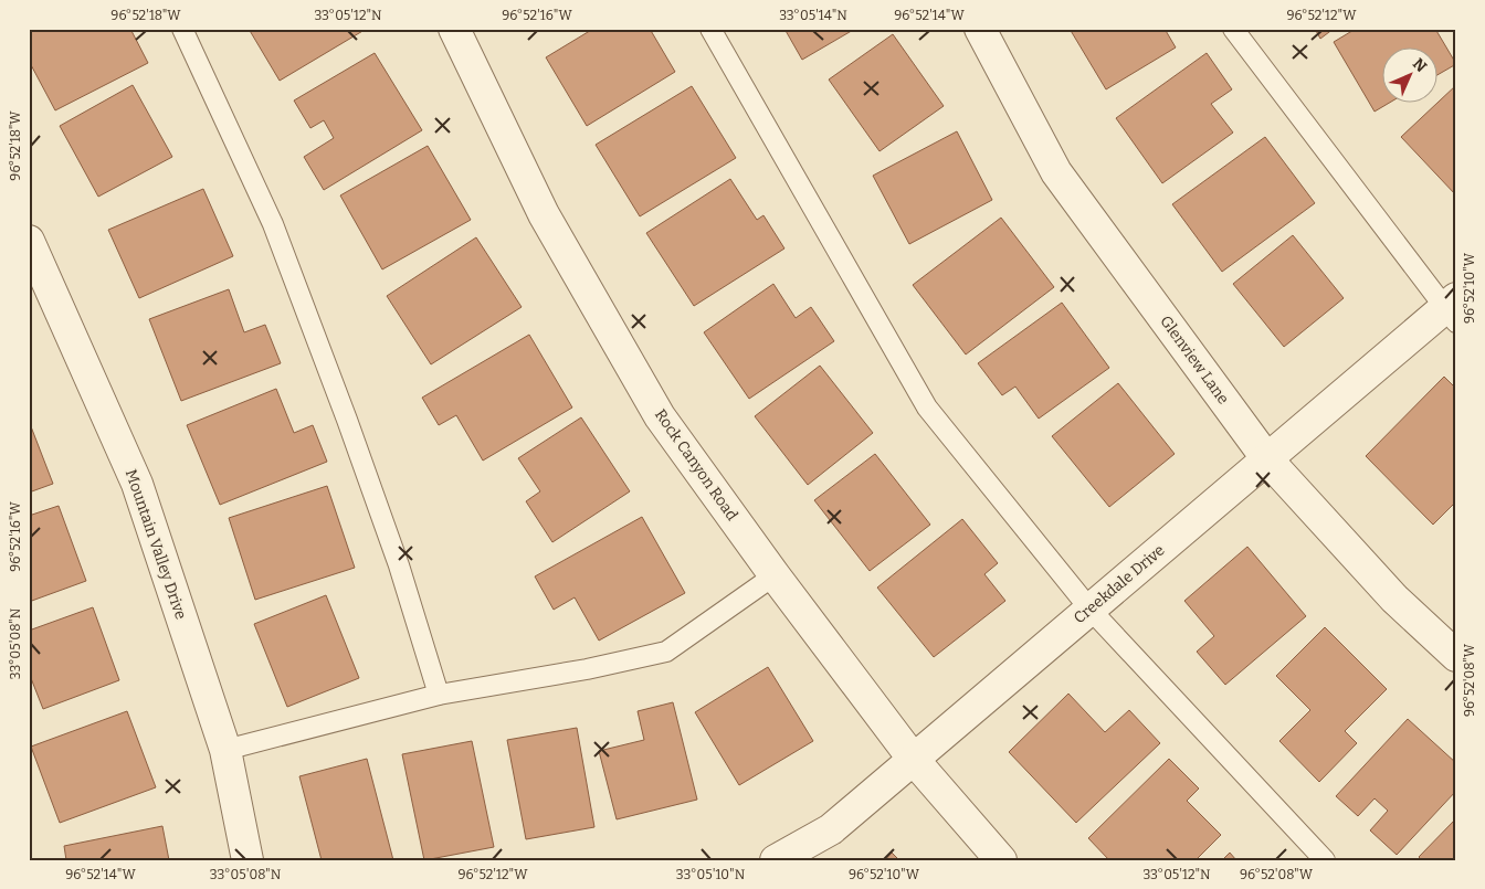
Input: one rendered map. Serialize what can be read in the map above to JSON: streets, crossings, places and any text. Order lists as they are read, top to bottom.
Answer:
{
  "streets": {
    "street": [
      "Glenview Lane",
      "Rock Canyon Road",
      "Mountain Valley Drive",
      "Creekdale Drive"
    ]
  },
  "crossings": [
    ["Glenview Lane", "Creekdale Drive"],
    ["Rock Canyon Road", "Creekdale Drive"]
  ],
  "north": "top right",
  "coordinates": [
    "96°52'18\"W",
    "33°05'12\"N",
    "96°52'16\"W",
    "33°05'14\"N",
    "96°52'14\"W",
    "96°52'12\"W",
    "96°52'10\"W",
    "33°05'08\"N",
    "96°52'08\"W",
    "33°05'10\"N"
  ]
}
